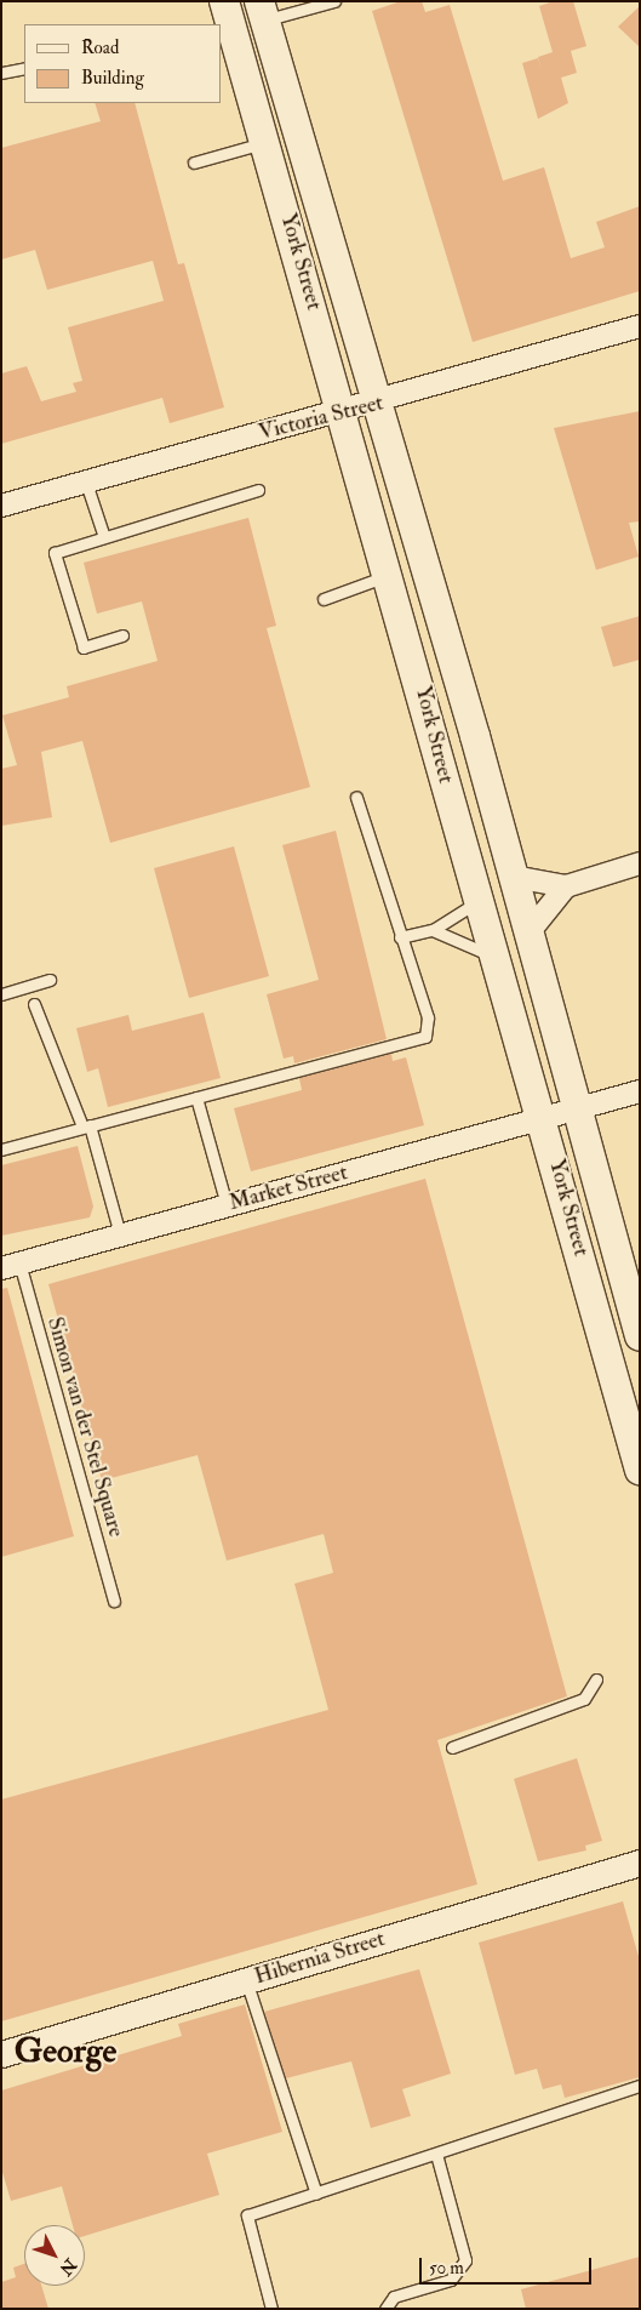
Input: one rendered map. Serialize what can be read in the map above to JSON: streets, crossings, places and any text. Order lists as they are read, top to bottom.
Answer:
{
  "streets": {
    "main road": ["York Street"],
    "street": ["Victoria Street", "Market Street", "Hibernia Street"],
    "lane": ["Simon van der Stel Square"]
  },
  "crossings": [
    ["York Street", "Victoria Street"],
    ["York Street", "Market Street"],
    ["Market Street", "Simon van der Stel Square"]
  ],
  "districts": ["George"],
  "legend": ["Road", "Building"],
  "scale_bar": "50 m",
  "north": "bottom right"
}
